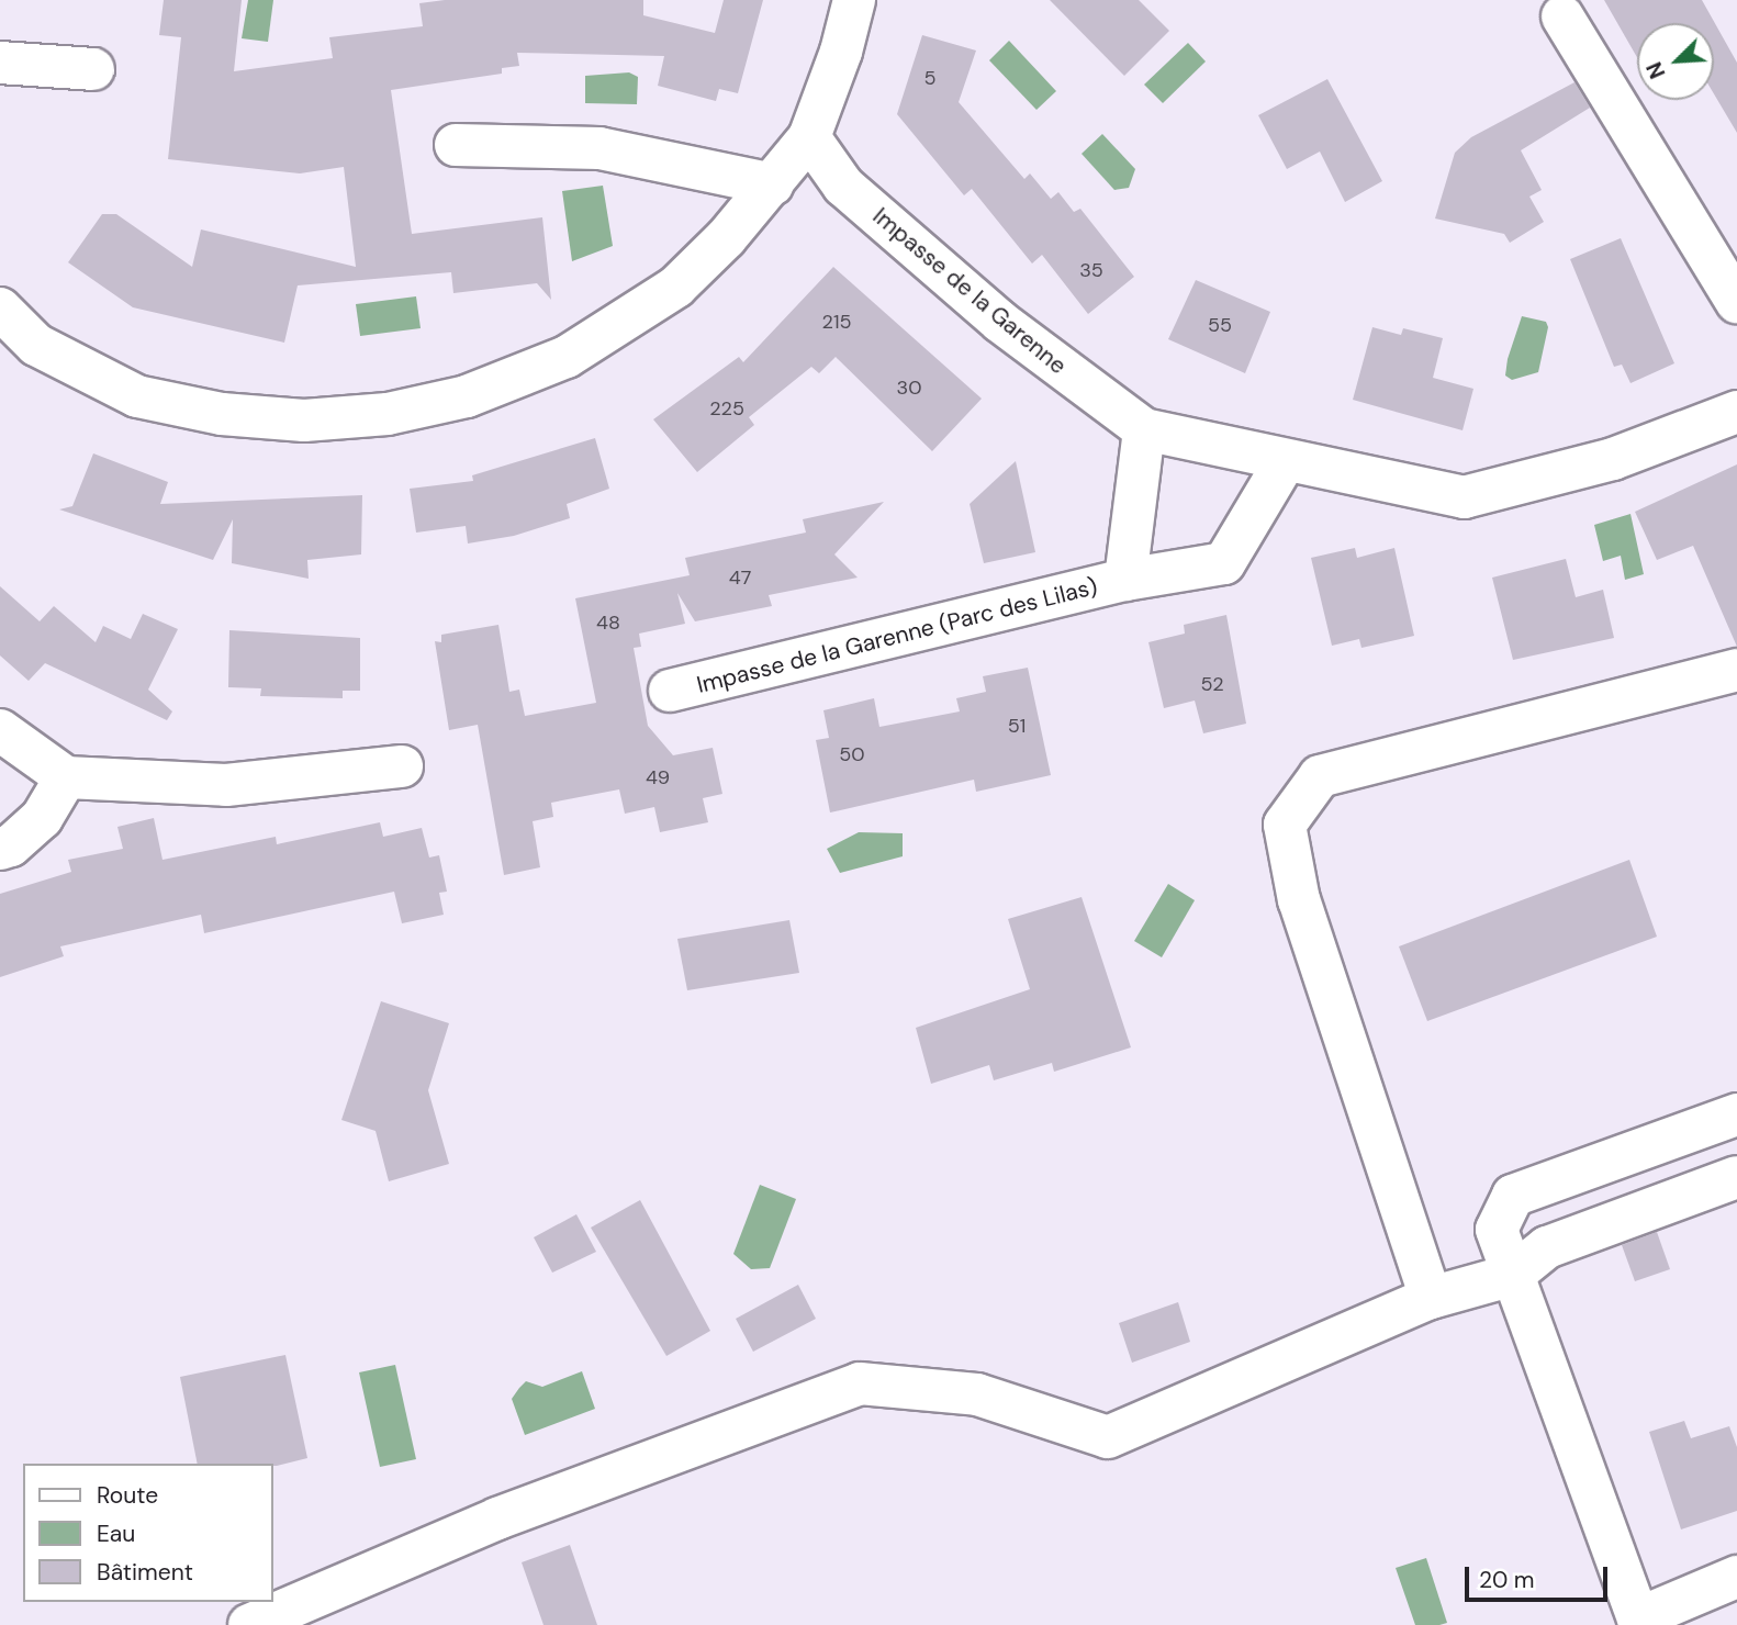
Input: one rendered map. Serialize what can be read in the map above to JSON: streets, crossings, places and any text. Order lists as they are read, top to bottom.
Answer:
{
  "streets": {
    "street": ["Impasse de la Garenne", "Impasse de la Garenne (Parc des Lilas)"]
  },
  "house_numbers": [
    "5",
    "35",
    "215",
    "55",
    "30",
    "225",
    "47",
    "48",
    "52",
    "51",
    "50",
    "49"
  ],
  "legend": ["Route", "Eau", "Bâtiment"],
  "scale_bar": "20 m",
  "north": "bottom left"
}
